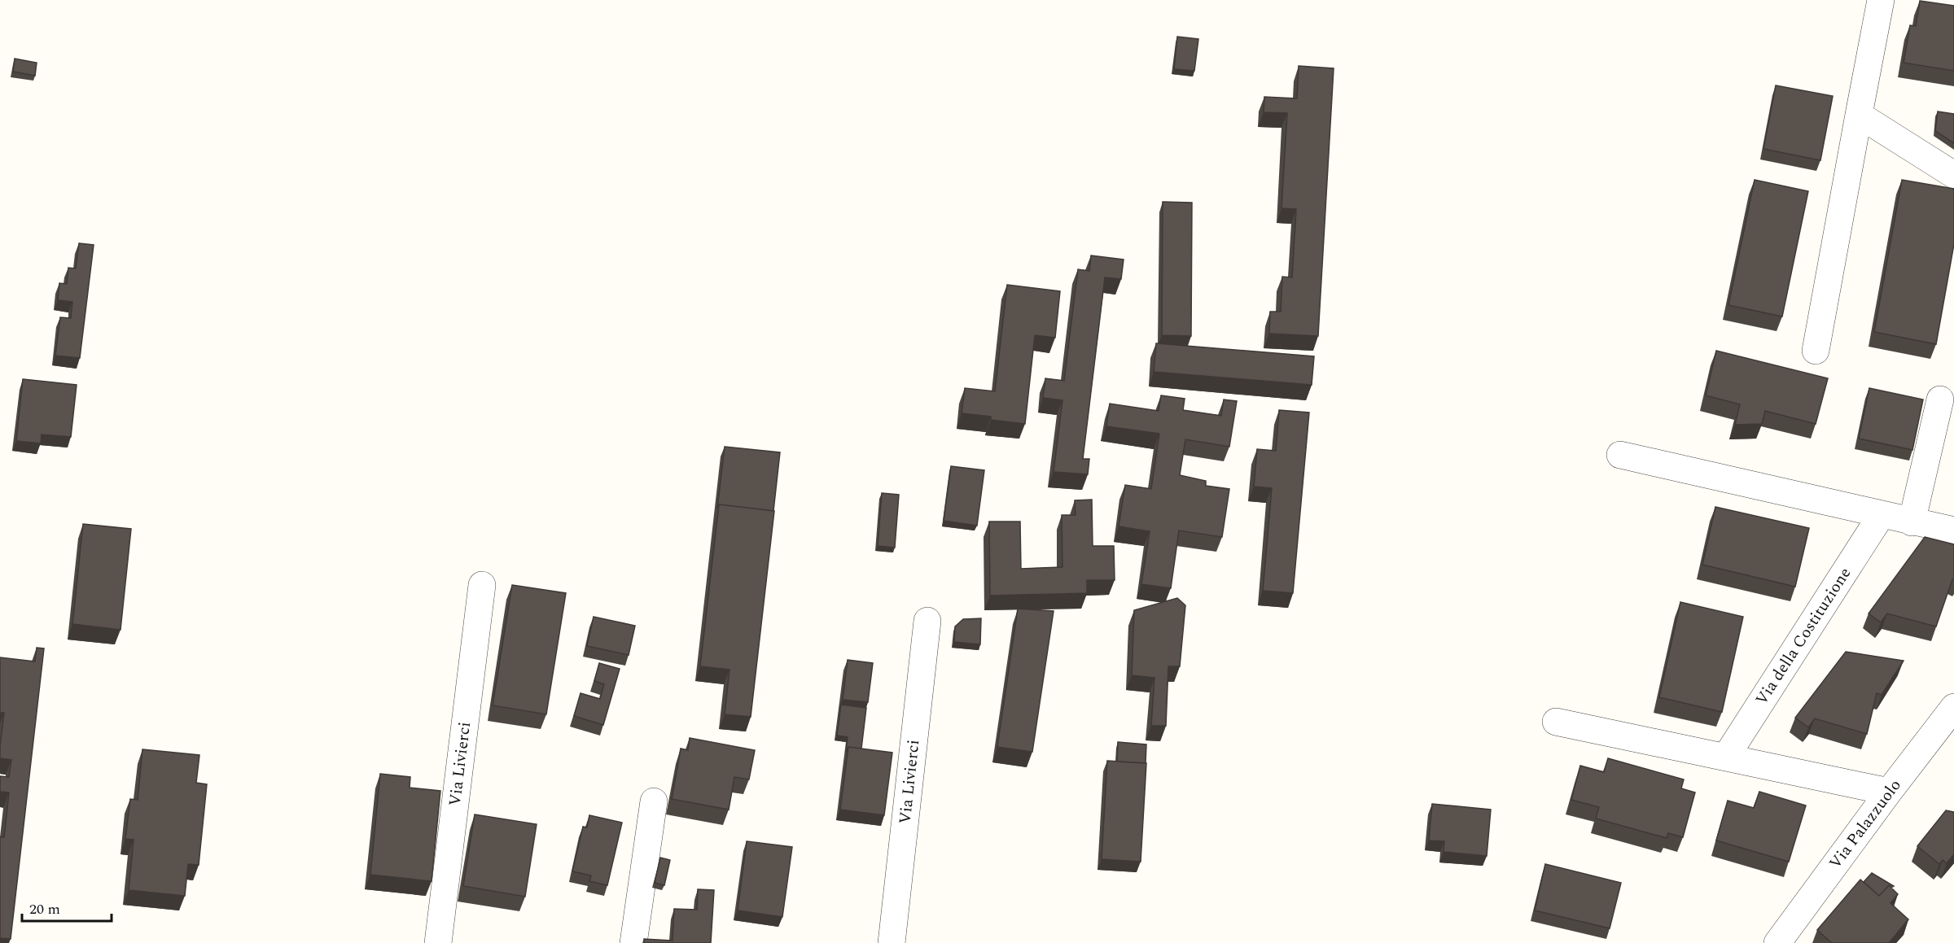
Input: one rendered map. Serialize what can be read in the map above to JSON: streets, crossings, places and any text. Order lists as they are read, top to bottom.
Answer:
{
  "streets": {
    "street": ["Via della Costituzione", "Via Livierci", "Via Palazzuolo"]
  },
  "scale_bar": "20 m"
}
